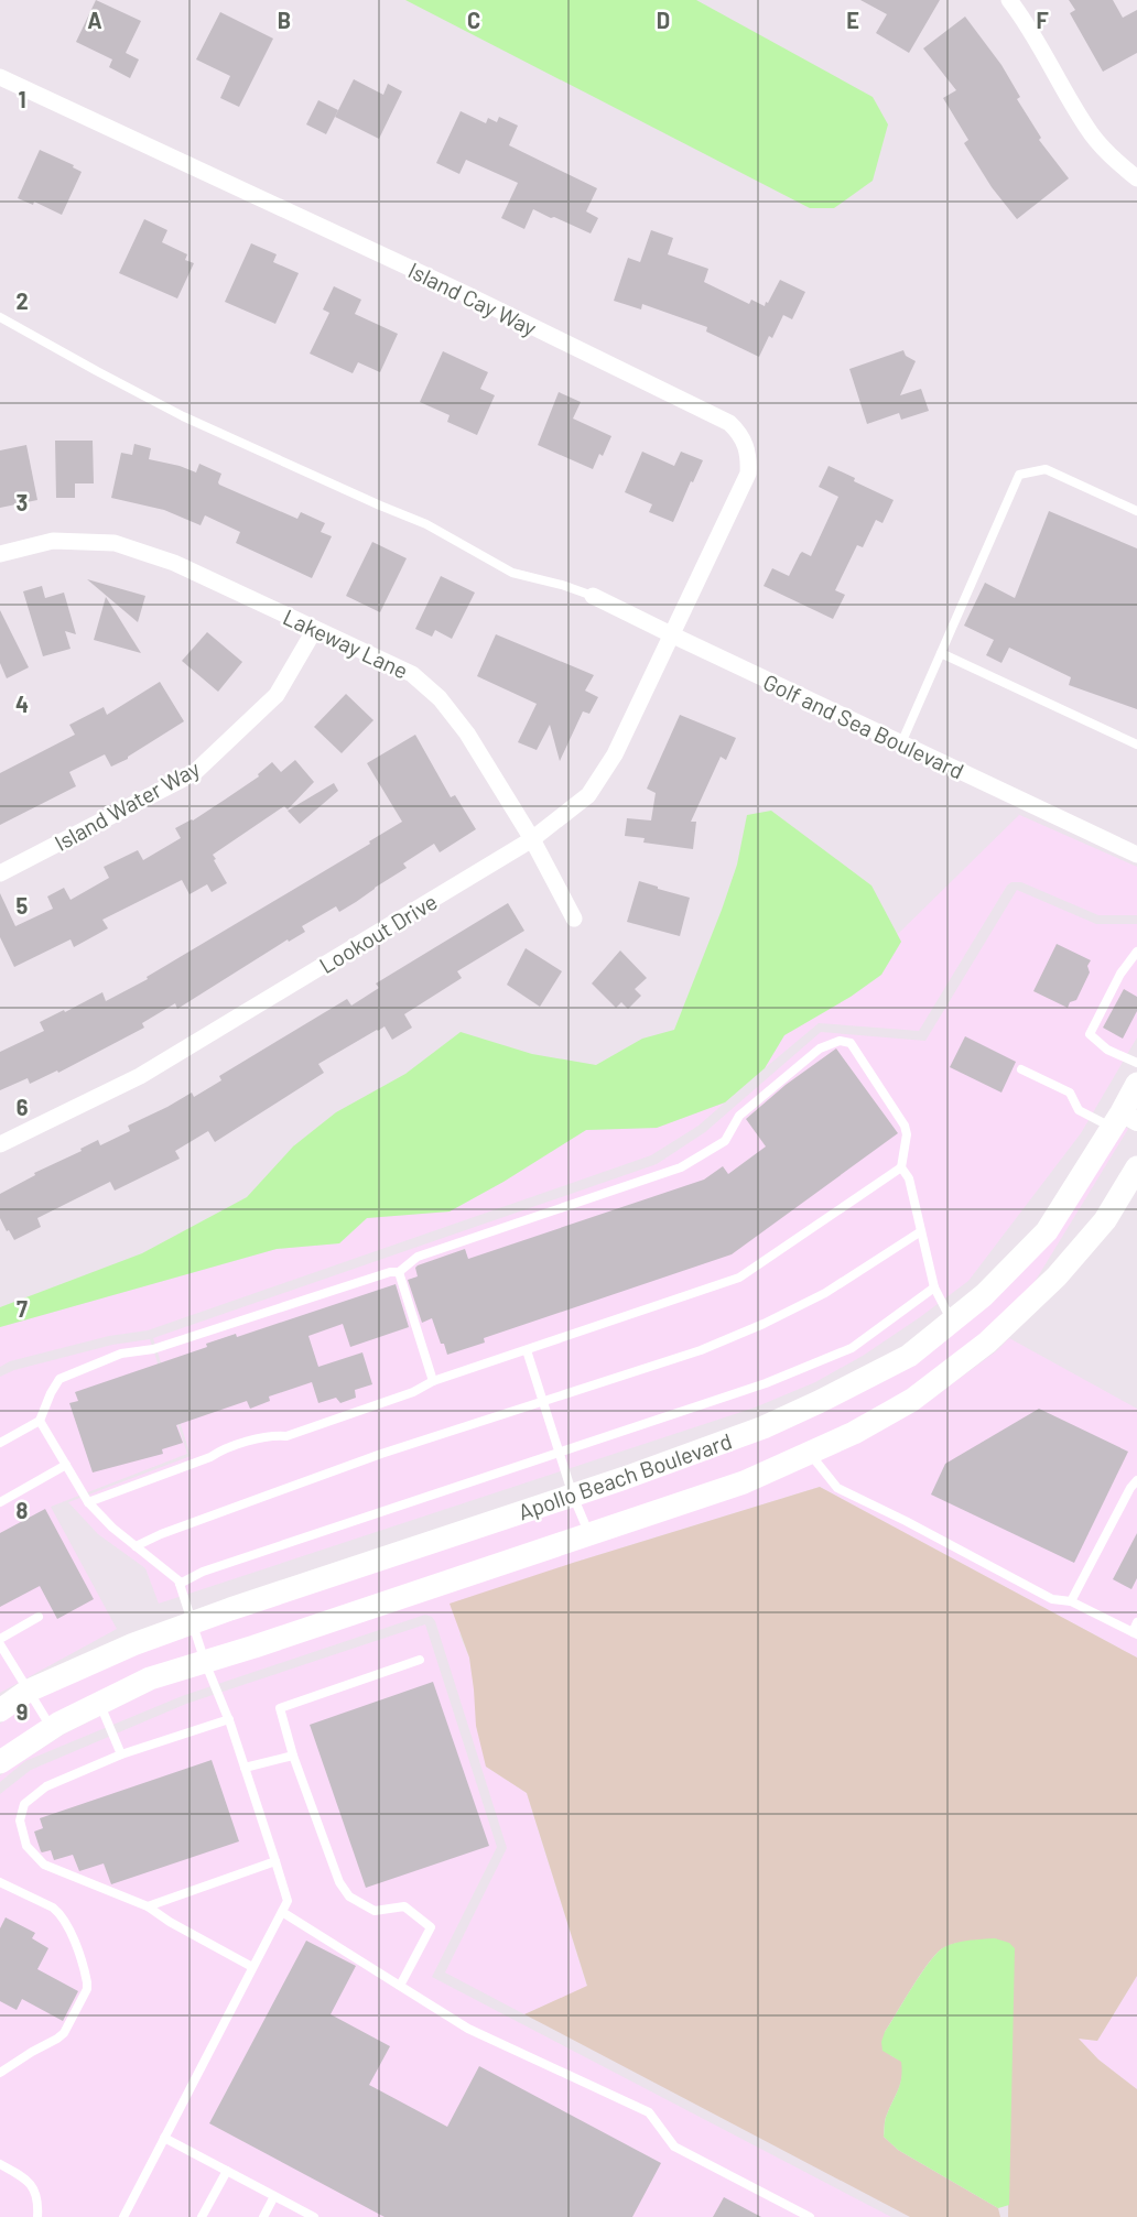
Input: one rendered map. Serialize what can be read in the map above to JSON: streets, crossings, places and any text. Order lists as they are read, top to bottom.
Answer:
{
  "streets": {
    "main road": ["Apollo Beach Boulevard"],
    "street": [
      "Island Cay Way",
      "Lakeway Lane",
      "Golf and Sea Boulevard",
      "Island Water Way",
      "Lookout Drive"
    ]
  },
  "crossings": [
    ["Island Cay Way", "Golf and Sea Boulevard"],
    ["Island Cay Way", "Lookout Drive"],
    ["Lakeway Lane", "Island Water Way"],
    ["Lakeway Lane", "Lookout Drive"],
    ["Golf and Sea Boulevard", "Lookout Drive"]
  ],
  "grid": {
    "columns": [
      "A",
      "B",
      "C",
      "D",
      "E",
      "F"
    ],
    "rows": [
      "1",
      "2",
      "3",
      "4",
      "5",
      "6",
      "7",
      "8",
      "9"
    ]
  }
}
